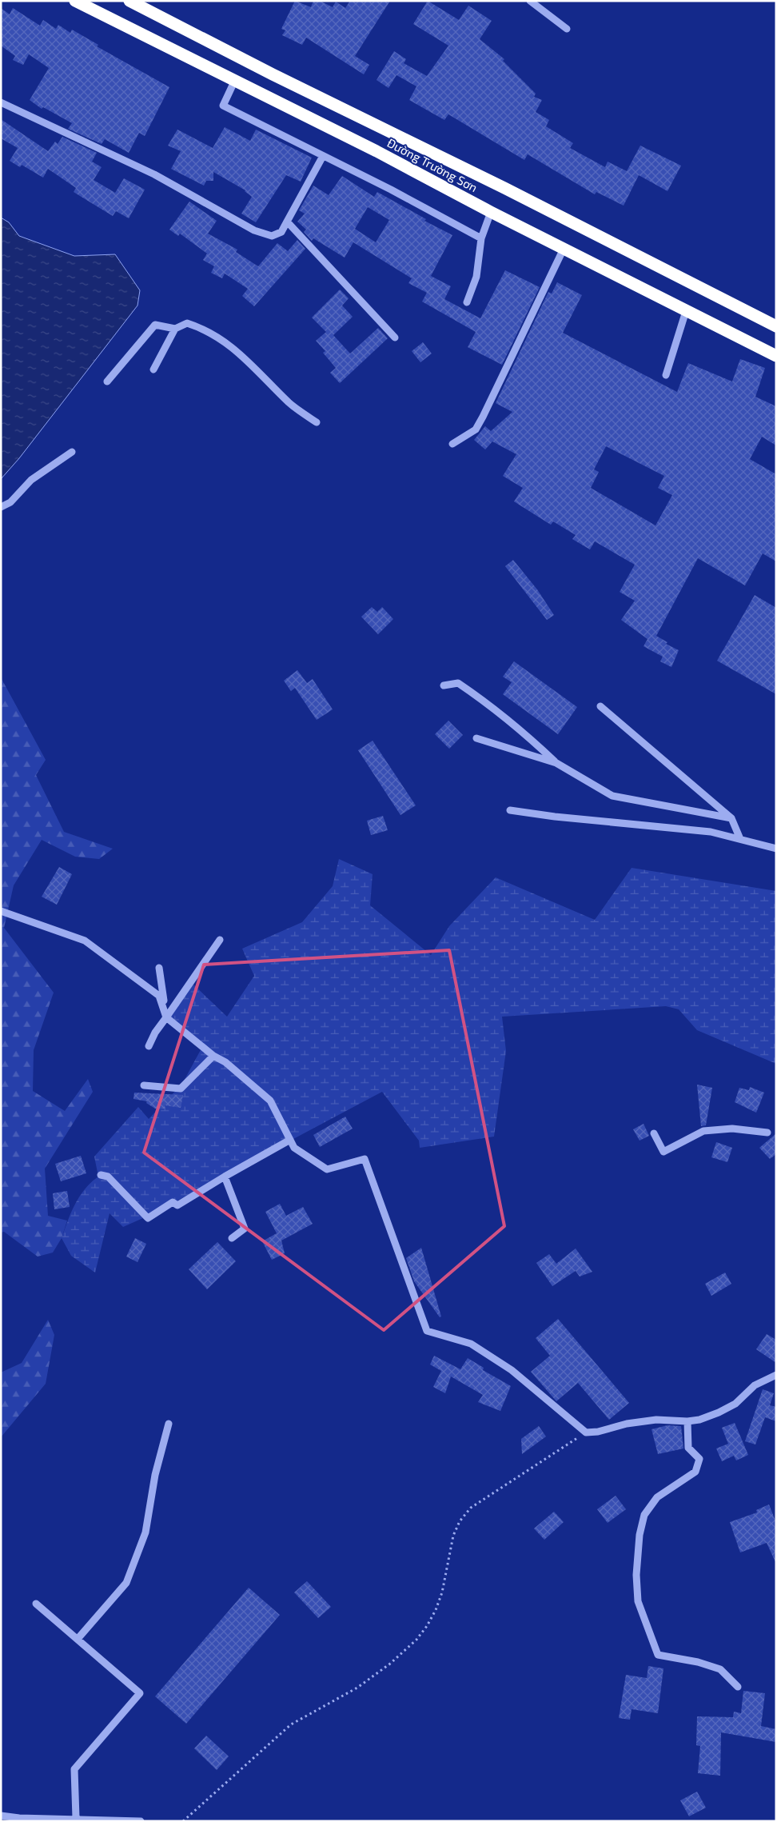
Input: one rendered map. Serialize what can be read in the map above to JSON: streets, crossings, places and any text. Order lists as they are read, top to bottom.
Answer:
{
  "streets": {
    "highway": ["Đường Trường Sơn"]
  }
}
